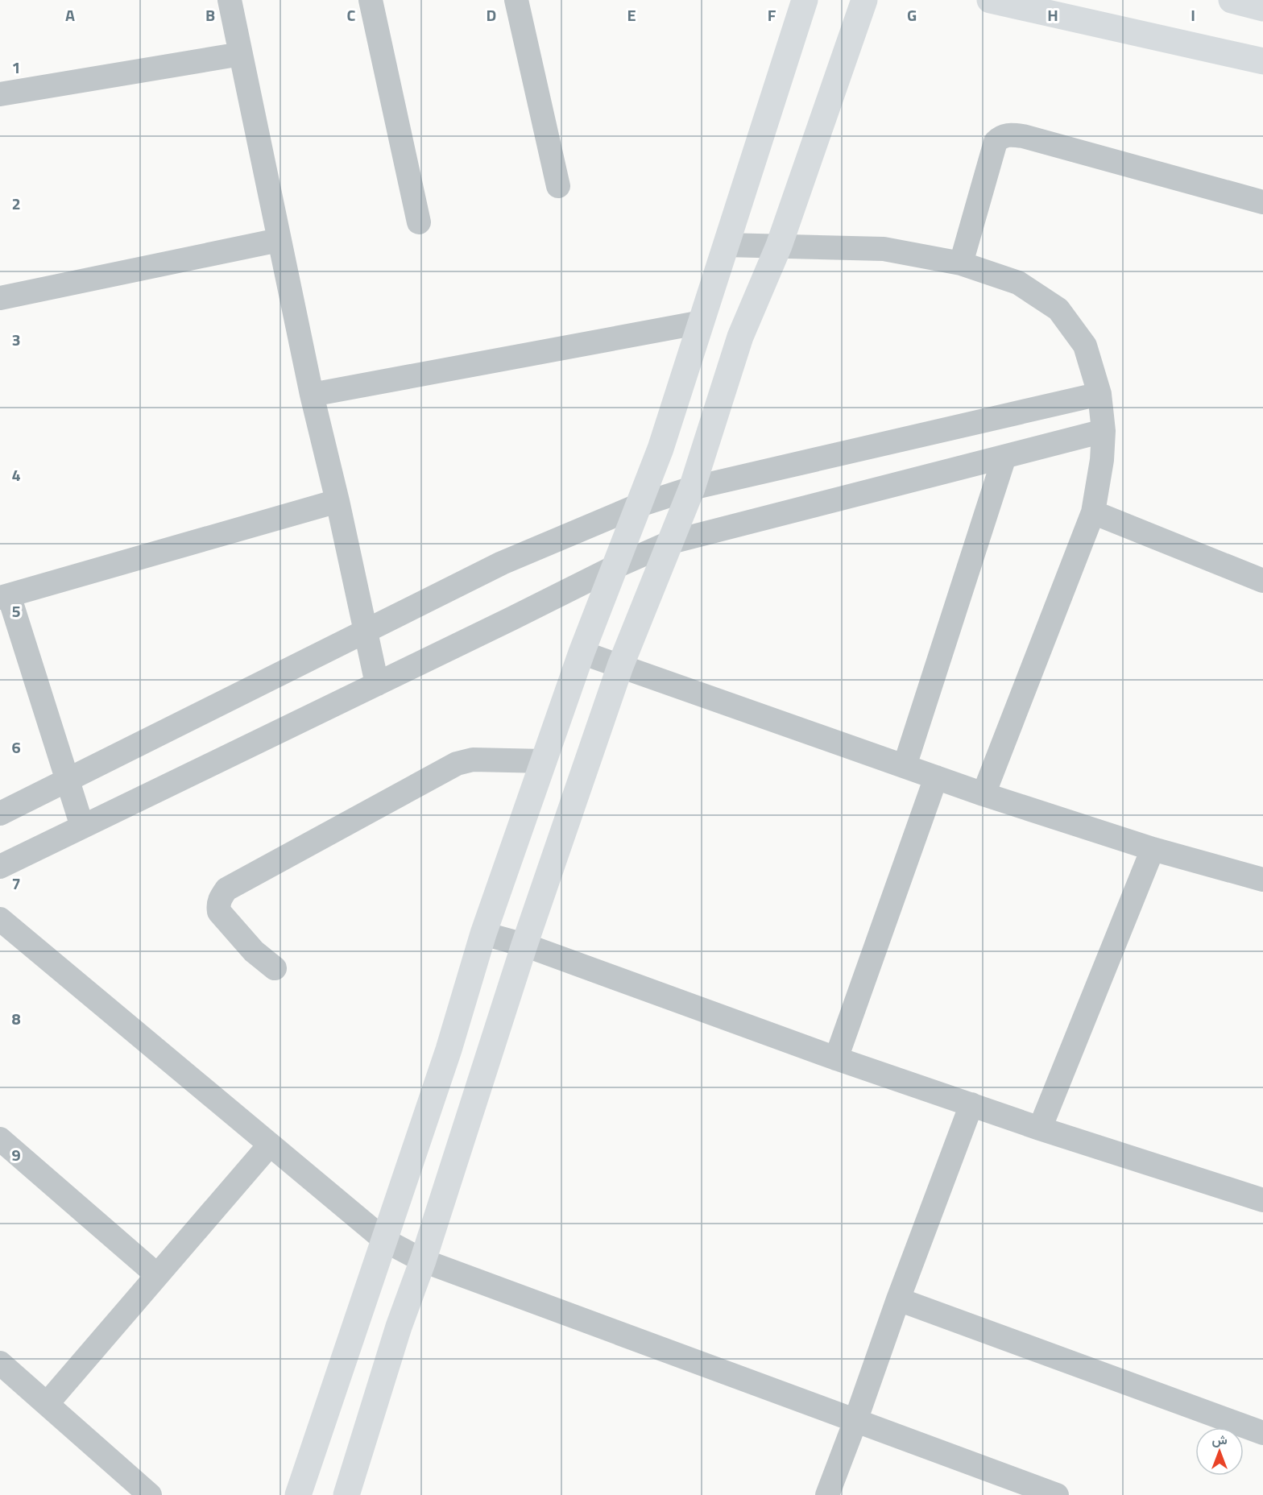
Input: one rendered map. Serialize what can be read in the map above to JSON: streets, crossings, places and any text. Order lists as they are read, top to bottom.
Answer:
{
  "north": "top",
  "grid": {
    "columns": [
      "A",
      "B",
      "C",
      "D",
      "E",
      "F",
      "G",
      "H",
      "I"
    ],
    "rows": [
      "1",
      "2",
      "3",
      "4",
      "5",
      "6",
      "7",
      "8",
      "9"
    ]
  }
}
